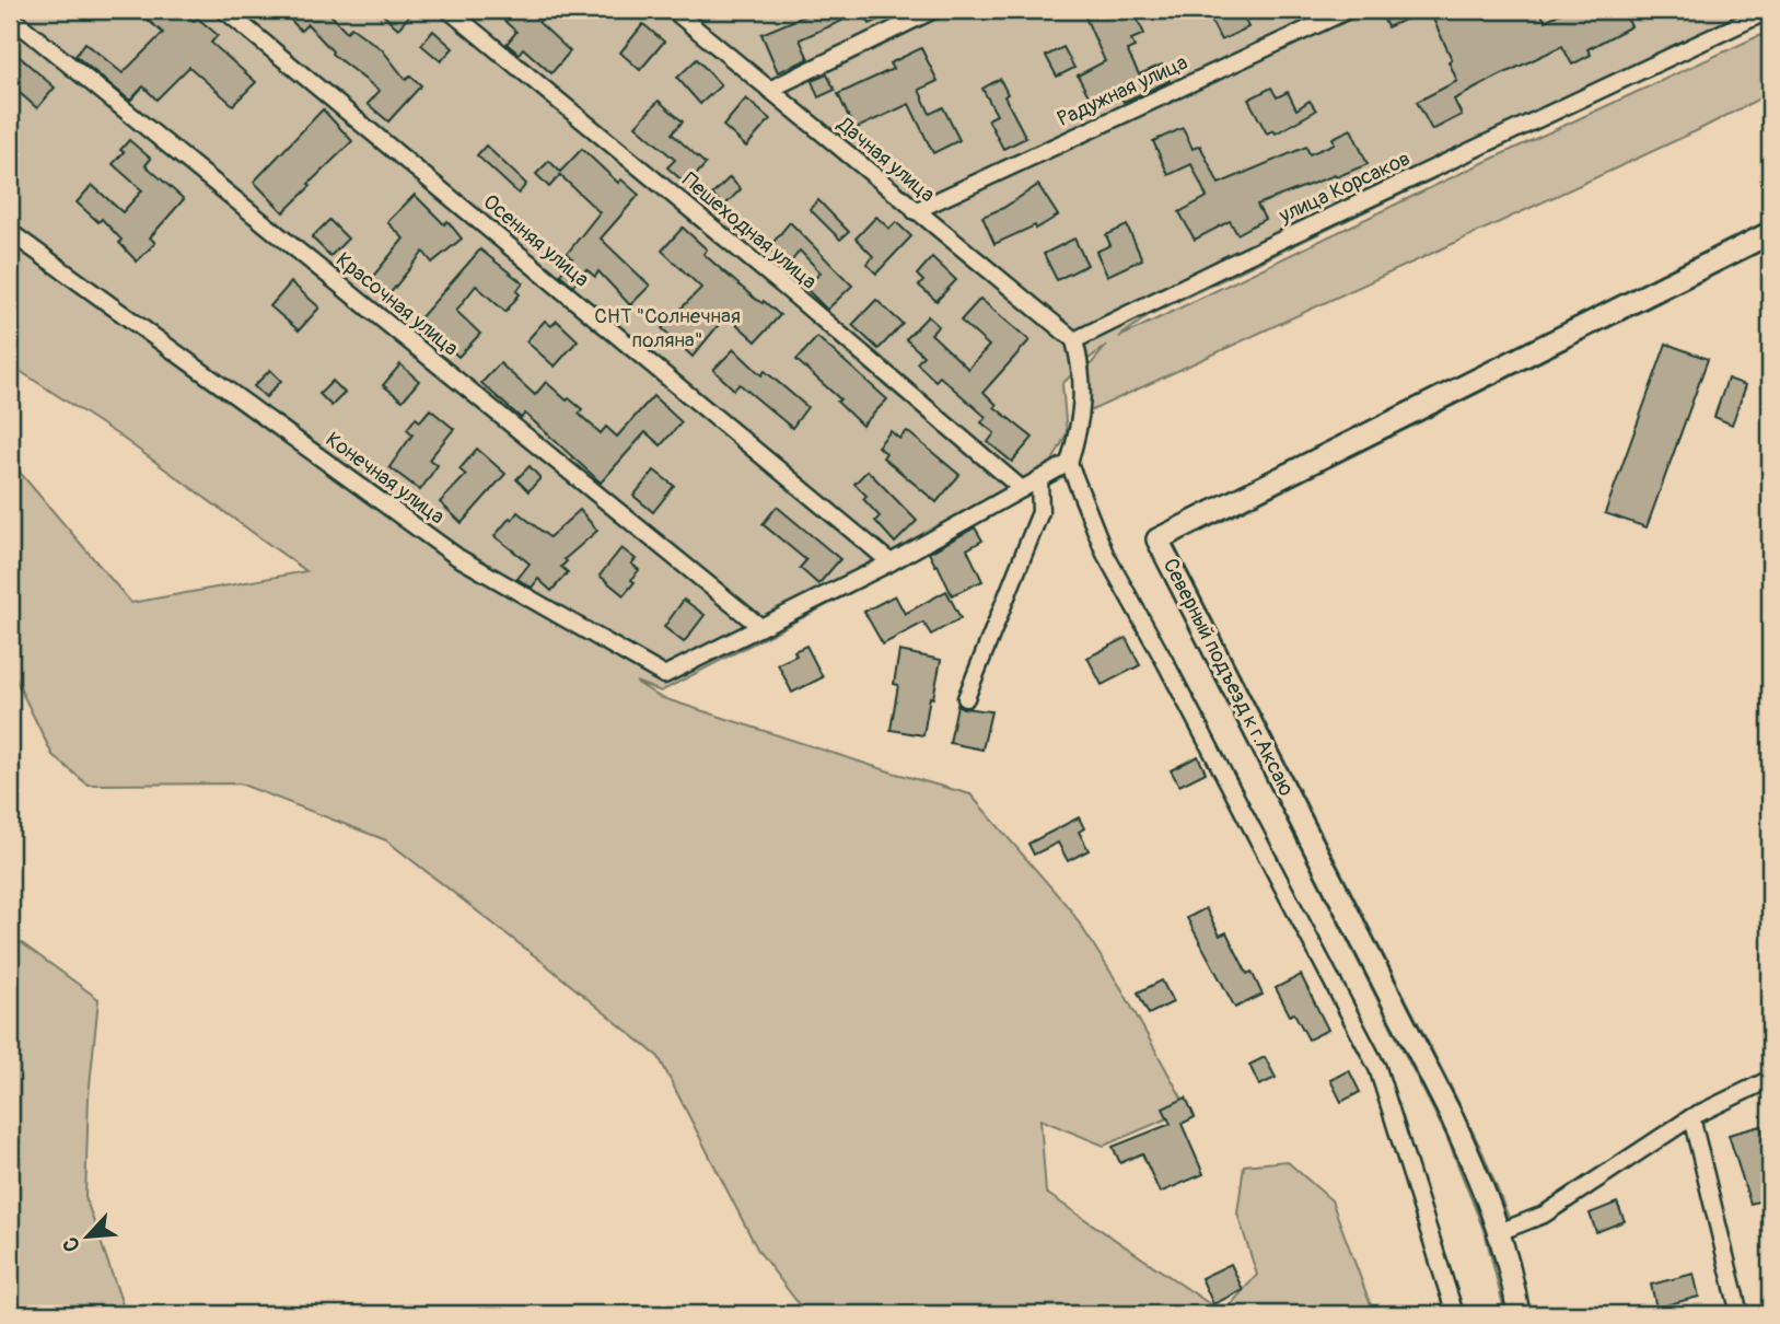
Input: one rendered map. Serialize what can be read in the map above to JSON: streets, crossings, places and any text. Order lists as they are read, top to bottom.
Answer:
{
  "streets": {
    "street": [
      "Радужная улица",
      "Дачная улица",
      "улица Корсаков",
      "Пешеходная улица",
      "Осенняя улица",
      "Красочная улица",
      "Конечная улица",
      "Северный подъезд к г.Аксаю"
    ]
  },
  "crossings": [
    ["Радужная улица", "Дачная улица"],
    ["Дачная улица", "улица Корсаков"],
    ["Красочная улица", "Конечная улица"]
  ],
  "parks": ["СНТ \"Солнечная поляна\""],
  "north": "bottom left"
}
